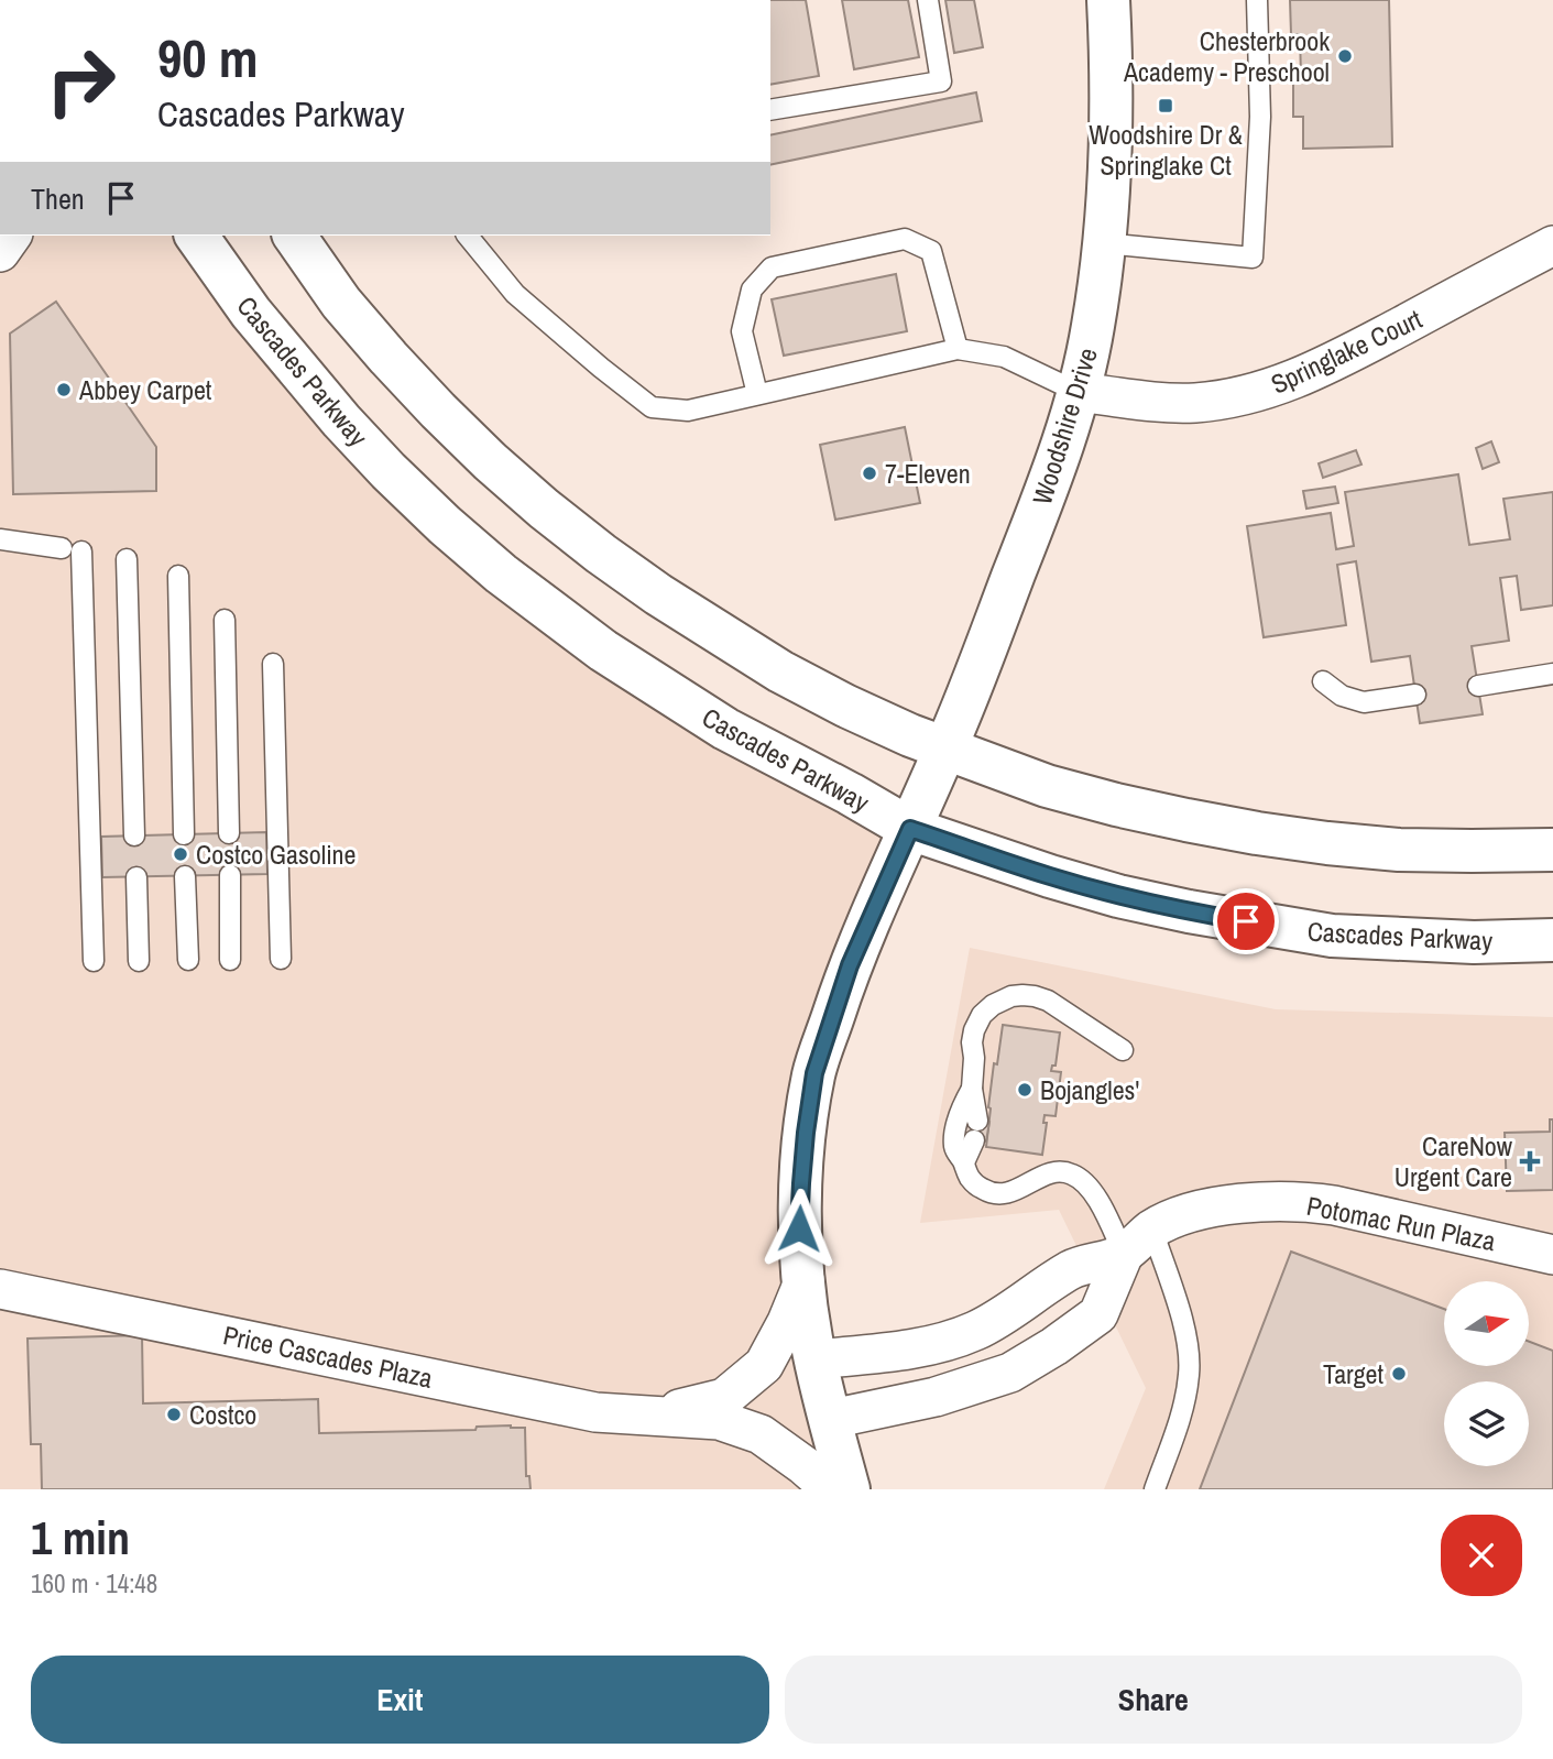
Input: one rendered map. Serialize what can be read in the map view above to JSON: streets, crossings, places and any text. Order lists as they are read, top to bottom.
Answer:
{
  "streets": {
    "main road": ["Cascades Parkway", "Woodshire Drive"],
    "street": ["Springlake Court", "Potomac Run Plaza", "Price Cascades Plaza"]
  },
  "crossings": [
    ["Springlake Court", "Woodshire Drive"],
    ["Cascades Parkway", "Woodshire Drive"],
    ["Woodshire Drive", "Potomac Run Plaza"],
    ["Woodshire Drive", "Price Cascades Plaza"]
  ],
  "places": {
    "other": [
      "Chesterbrook Academy - Preschool",
      "Abbey Carpet",
      "7-Eleven",
      "Costco Gasoline",
      "Bojangles'",
      "Target",
      "Costco"
    ],
    "transit": ["Woodshire Dr & Springlake Ct"],
    "health": ["CareNow Urgent Care"]
  },
  "north": "right",
  "page": {
    "turn": ["90 m", "Cascades Parkway"],
    "then": "Then",
    "heading": ["1 min", "160 m · 14:48"],
    "buttons": ["Exit", "Share"]
  }
}
